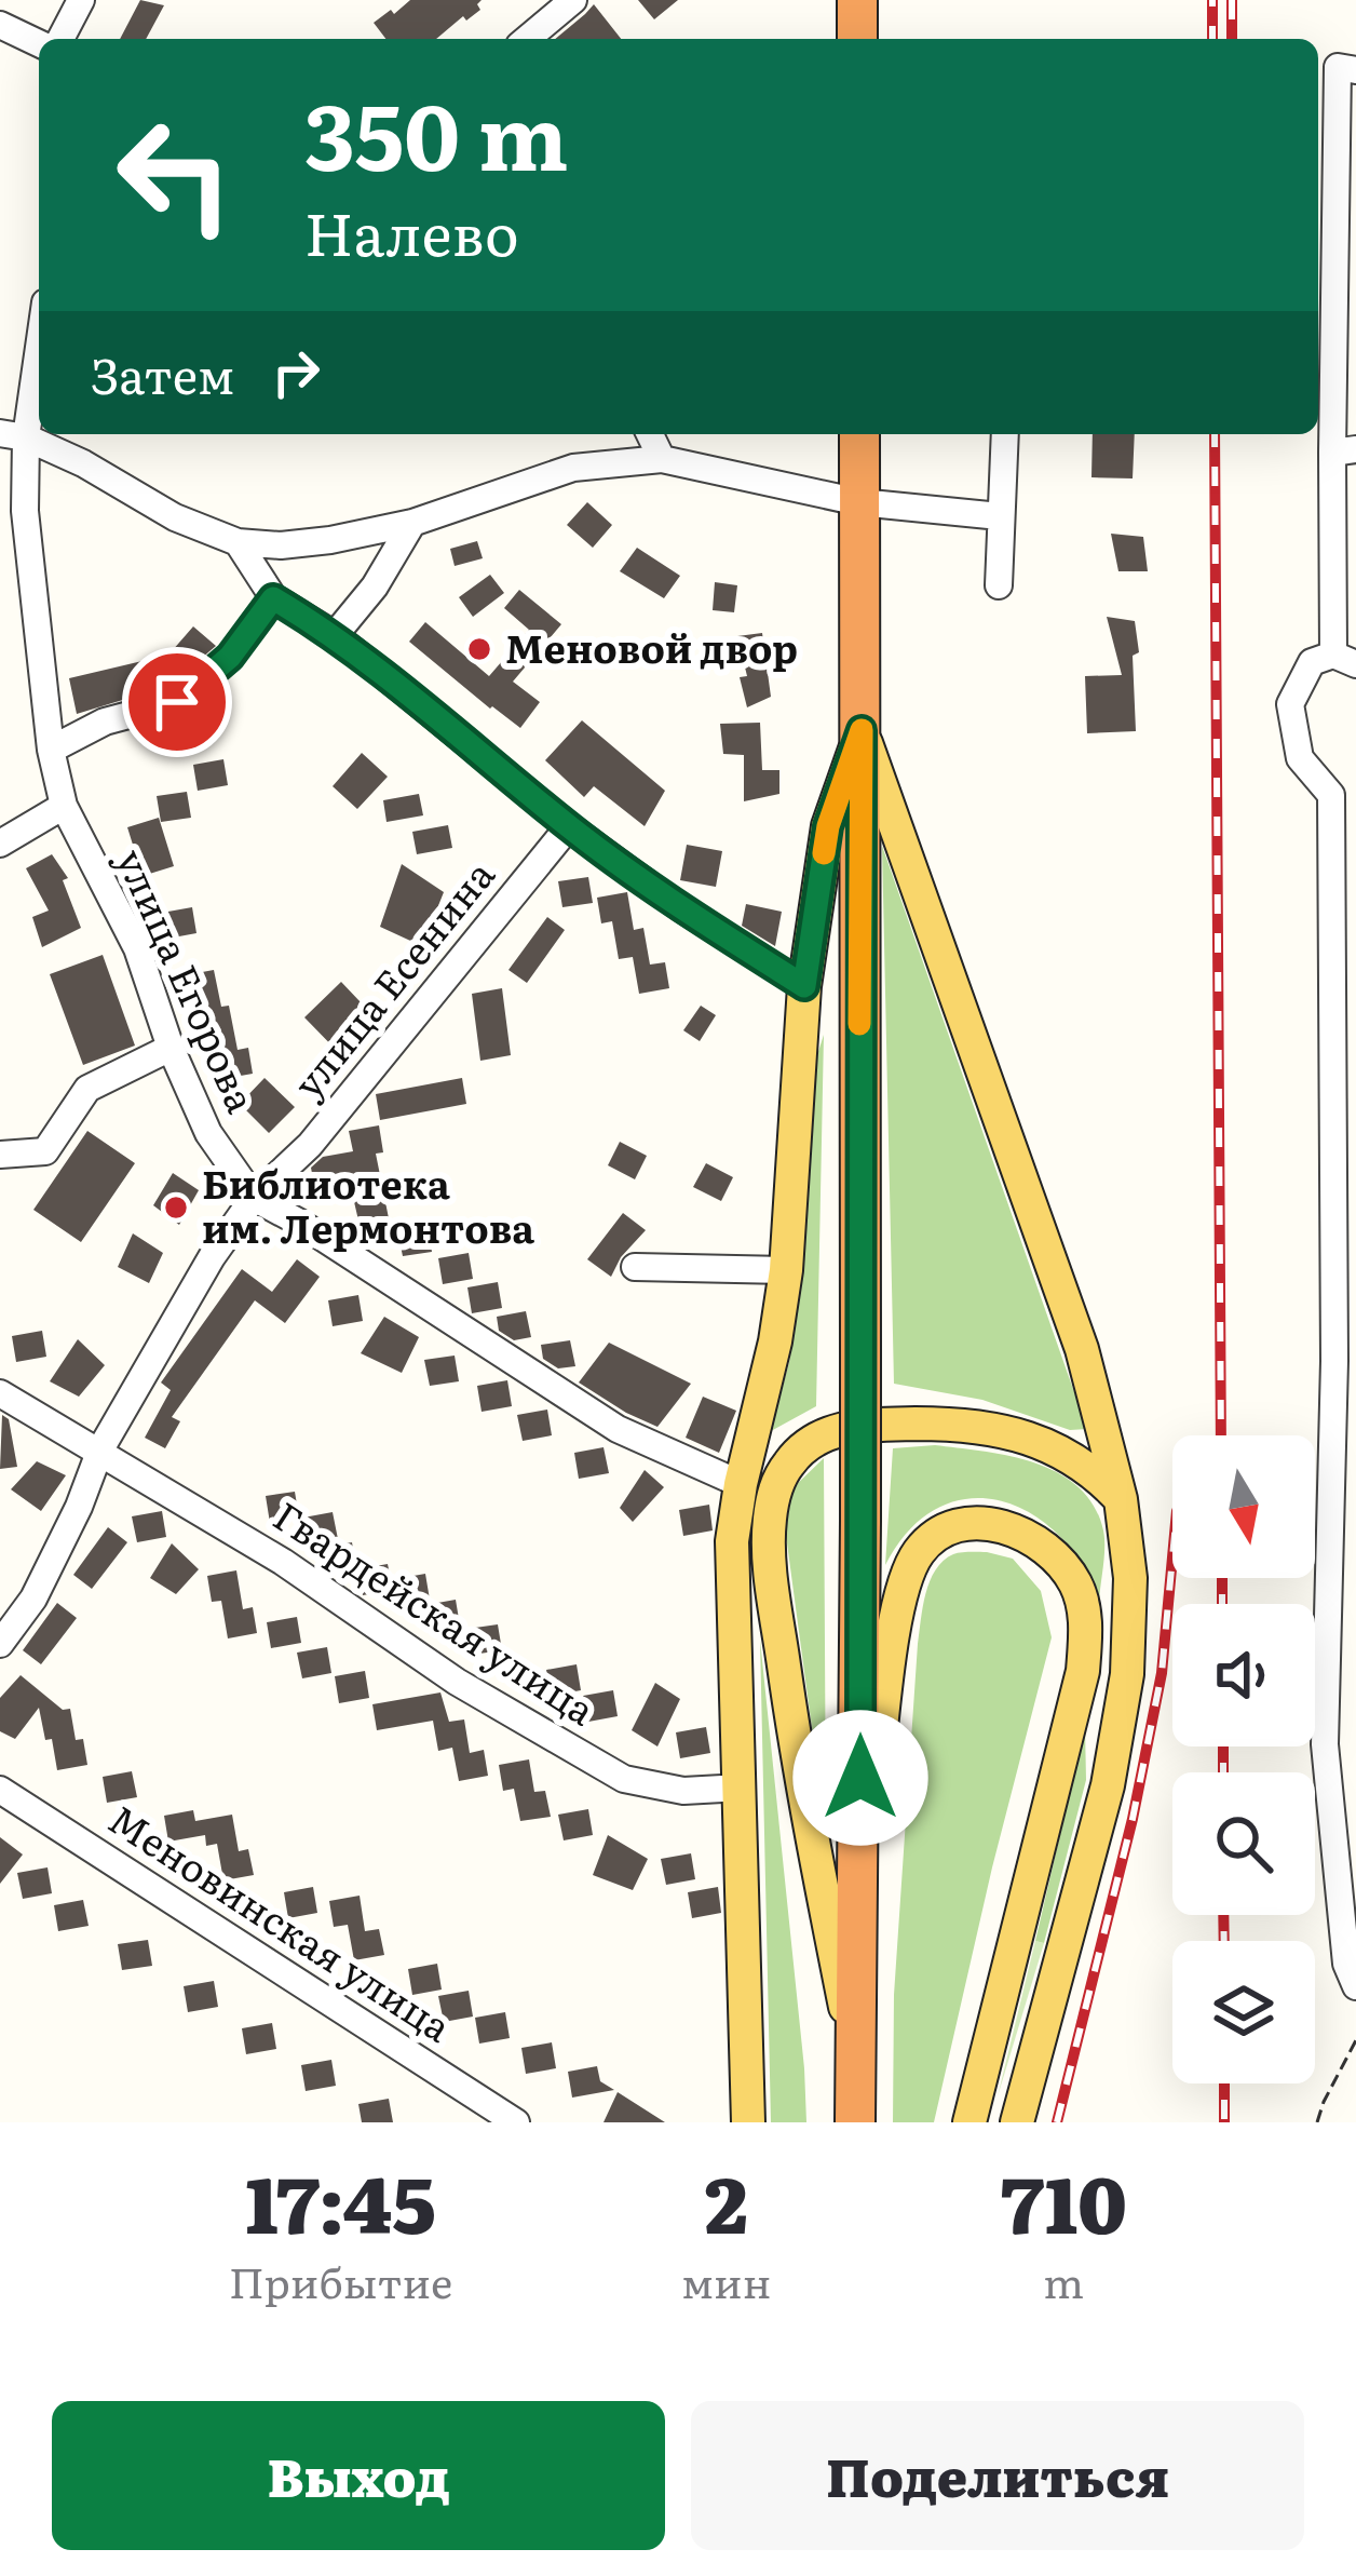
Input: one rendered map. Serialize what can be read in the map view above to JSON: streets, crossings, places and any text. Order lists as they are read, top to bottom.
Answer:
{
  "streets": {
    "street": [
      "улица Есенина",
      "улица Егорова",
      "Гвардейская улица",
      "Меновинская улица"
    ]
  },
  "crossings": [
    ["улица Есенина", "улица Егорова"],
    ["улица Есенина", "Гвардейская улица"]
  ],
  "places": ["Меновой двор", "Библиотека им. Лермонтова"],
  "north": "bottom",
  "page": {
    "turn": ["350 m", "Налево"],
    "then": "Затем",
    "eta": [
      "17:45",
      "Прибытие",
      "2",
      "мин",
      "710",
      "m"
    ],
    "buttons": ["Выход", "Поделиться"]
  }
}
